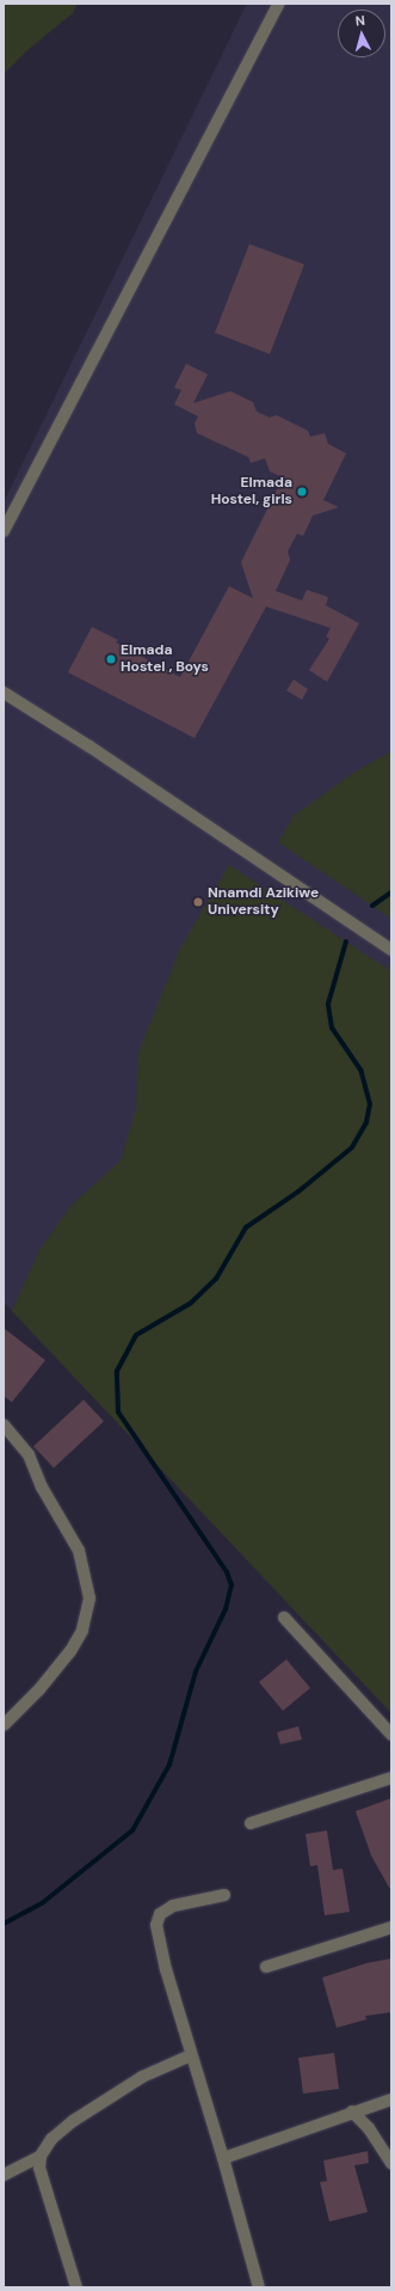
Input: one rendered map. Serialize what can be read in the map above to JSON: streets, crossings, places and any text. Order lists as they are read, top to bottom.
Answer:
{
  "places": ["Elmada Hostel, girls", "Elmada Hostel , Boys", "Nnamdi Azikiwe University"],
  "north": "top"
}
